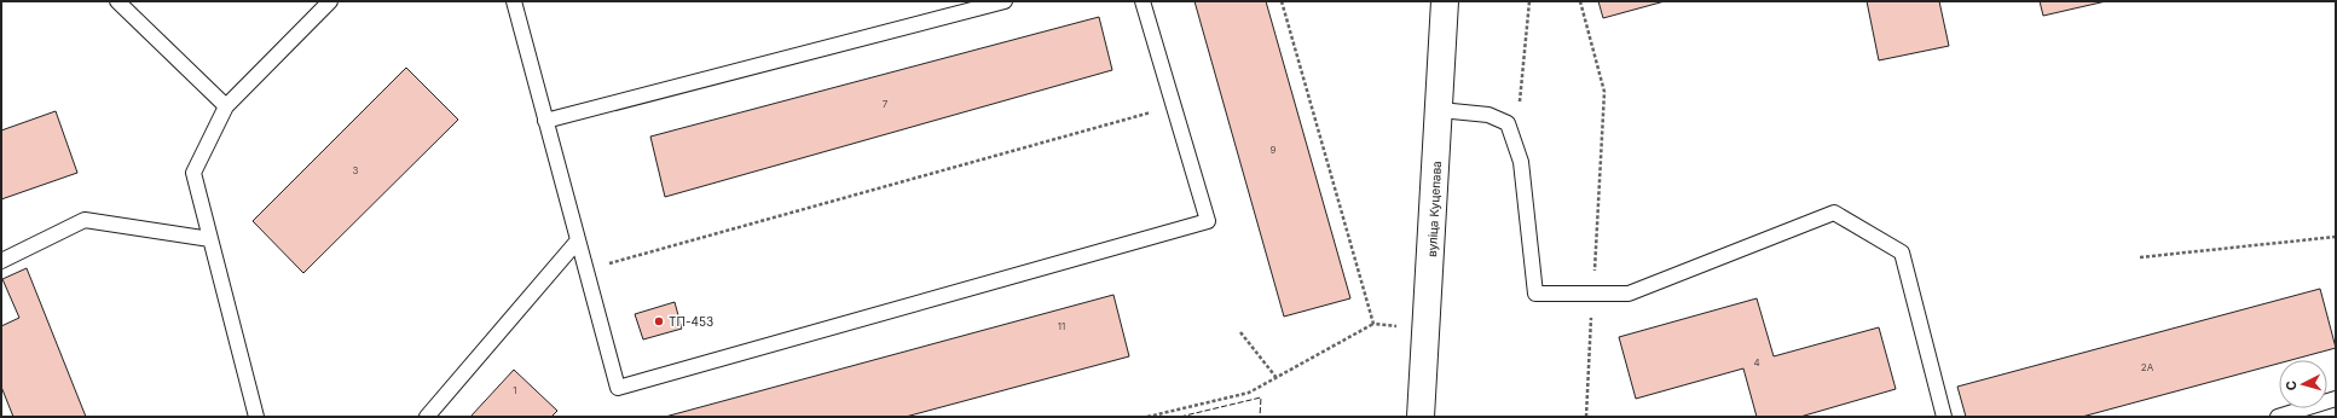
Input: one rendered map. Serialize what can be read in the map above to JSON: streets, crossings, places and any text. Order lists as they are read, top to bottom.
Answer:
{
  "streets": {
    "main road": ["вуліца Куцепава"]
  },
  "places": ["ТП-453"],
  "house_numbers": [
    "7",
    "9",
    "3",
    "11",
    "4",
    "2А",
    "1"
  ],
  "north": "left"
}
